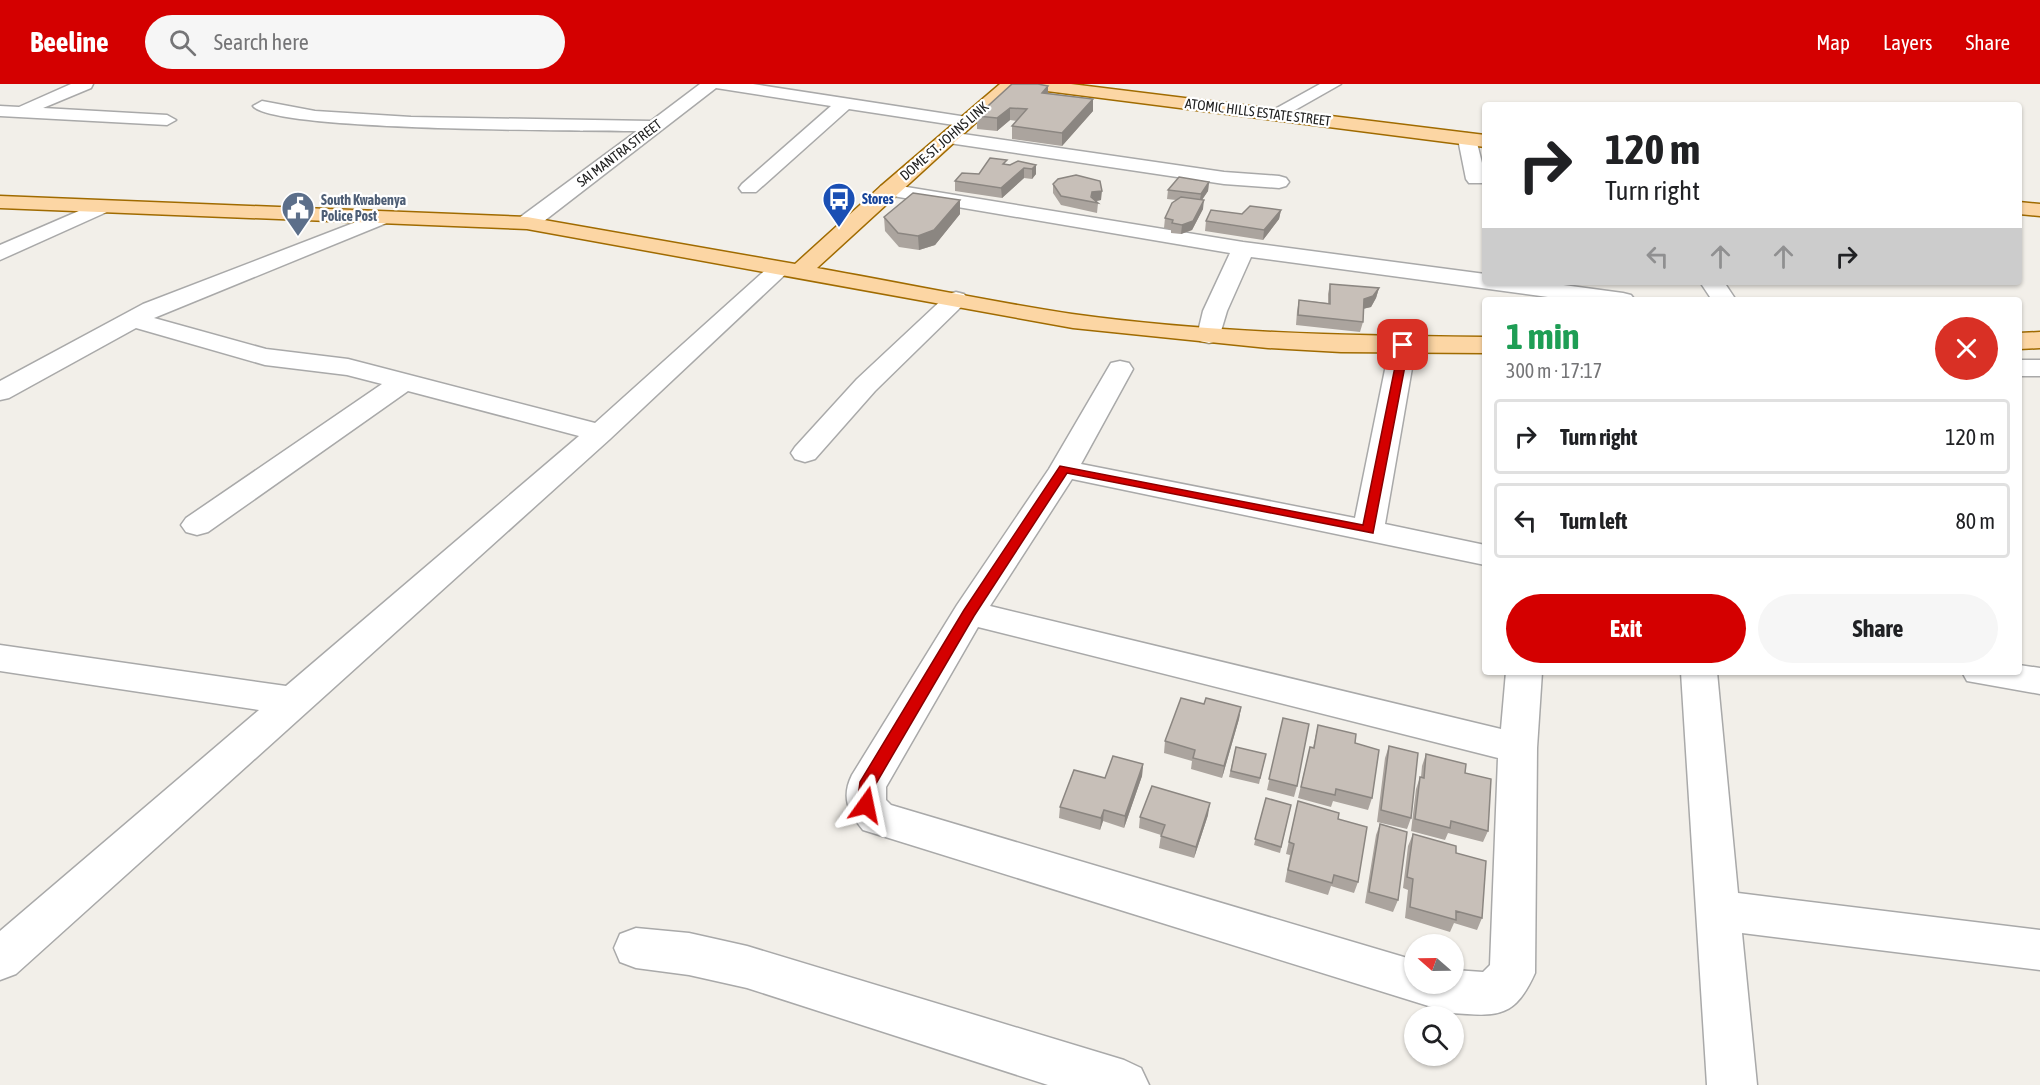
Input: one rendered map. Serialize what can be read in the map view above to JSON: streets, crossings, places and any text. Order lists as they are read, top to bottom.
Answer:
{
  "streets": {
    "main road": ["ATOMIC HILLS ESTATE STREET", "DOME-ST. JOHNS LINK"],
    "street": ["SAI MANTRA STREET"]
  },
  "places": {
    "bus stop": ["Stores"],
    "public building": ["South Kwabenya Police Post"]
  },
  "north": "left",
  "page": {
    "header": "Beeline",
    "search": "Search here",
    "nav": ["Map", "Layers", "Share"],
    "turn": ["120 m", "Turn right"],
    "heading": ["1 min", "300 m · 17:17"],
    "list": [
      {
        "name": "Turn right",
        "value": "120 m"
      },
      {
        "name": "Turn left",
        "value": "80 m"
      }
    ],
    "buttons": ["Exit", "Share"]
  }
}
